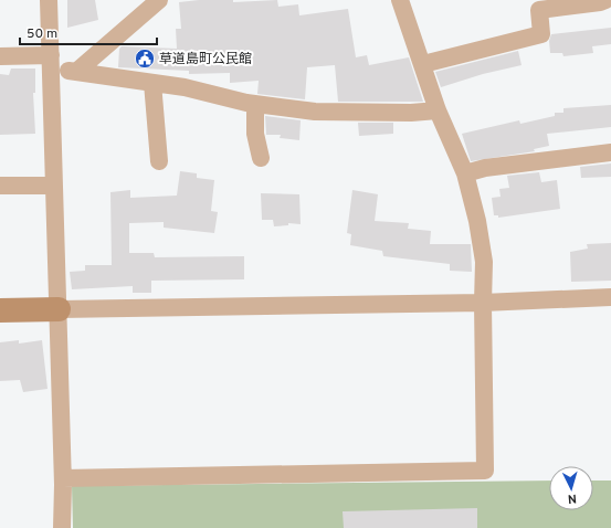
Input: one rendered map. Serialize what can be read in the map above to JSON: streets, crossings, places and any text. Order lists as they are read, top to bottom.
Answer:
{
  "places": {
    "public building": ["草道島町公民館"]
  },
  "scale_bar": "50 m",
  "north": "bottom"
}
